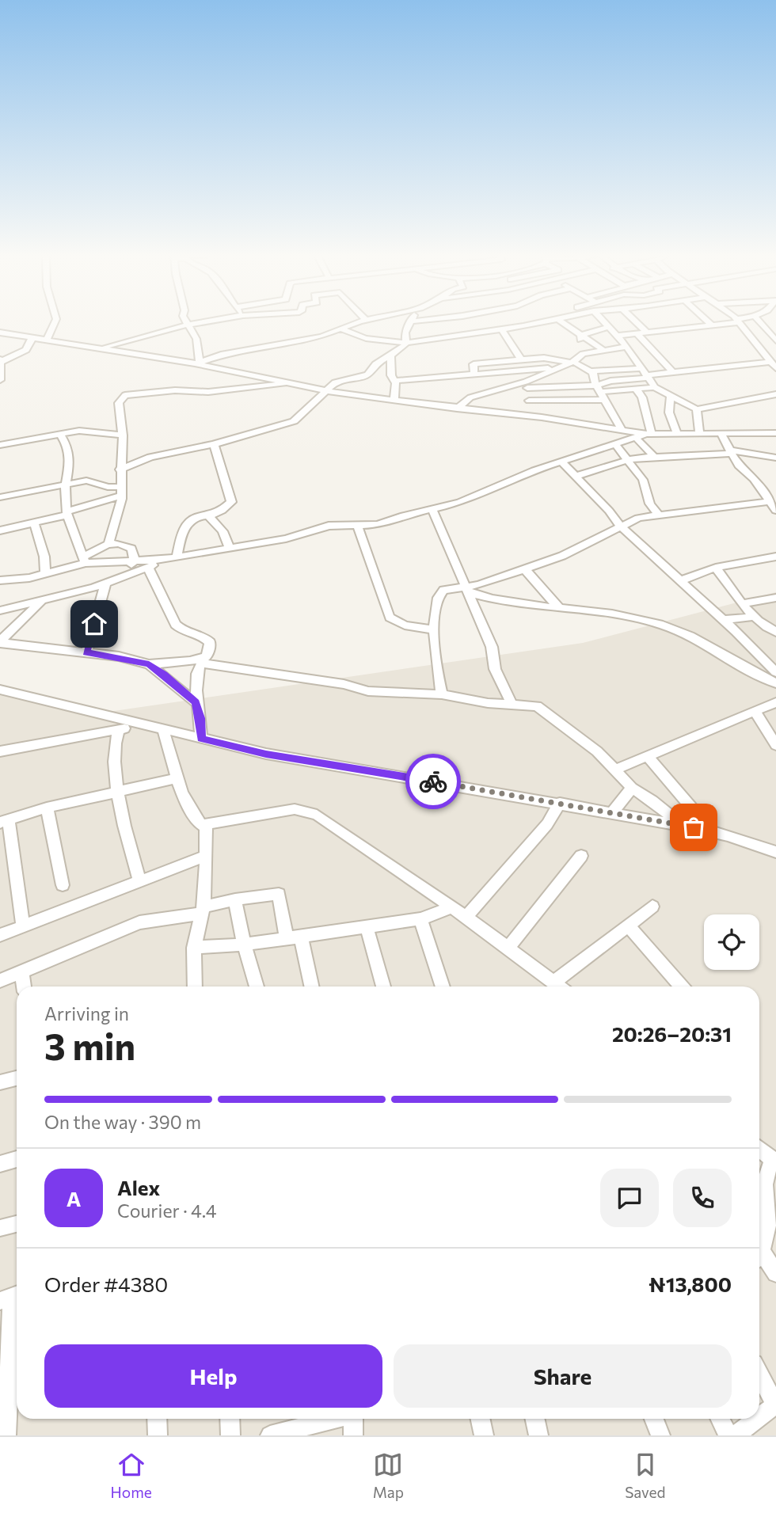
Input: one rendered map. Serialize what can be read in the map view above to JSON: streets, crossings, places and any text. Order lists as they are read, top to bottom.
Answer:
{
  "page": {
    "heading": ["3 min", "Arriving in", "20:26–20:31"],
    "panel": [
      "Alex",
      "Courier · 4.4",
      "Order #4380",
      "₦13,800"
    ],
    "bar": "On the way · 390 m",
    "round": "A",
    "buttons": ["Help", "Share"],
    "tabs": ["Home", "Map", "Saved"]
  }
}
